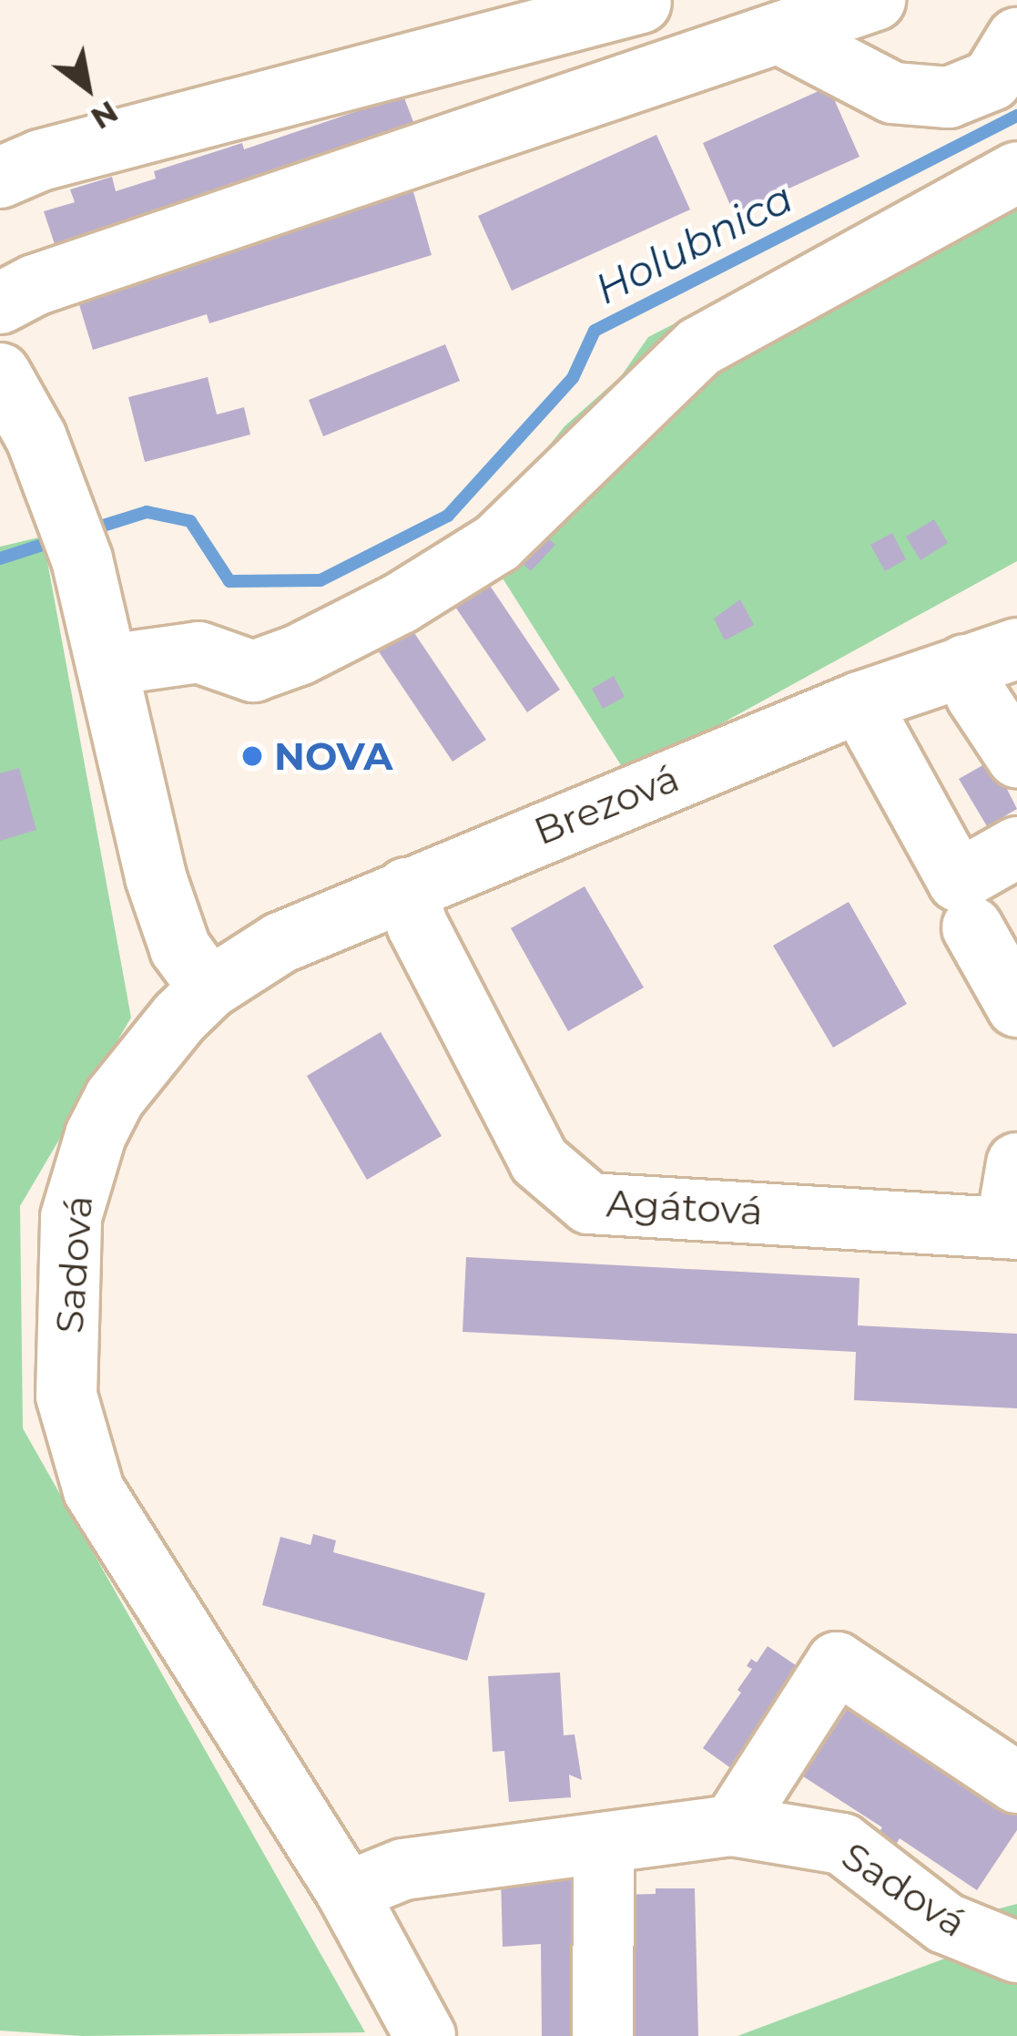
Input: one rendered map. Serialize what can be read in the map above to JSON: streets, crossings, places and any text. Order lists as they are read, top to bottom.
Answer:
{
  "streets": {
    "street": ["Brezová", "Agátová", "Sadová"]
  },
  "crossings": [
    ["Brezová", "Agátová"],
    ["Brezová", "Sadová"]
  ],
  "water": ["Holubnica"],
  "places": ["NOVA"],
  "north": "bottom right"
}
